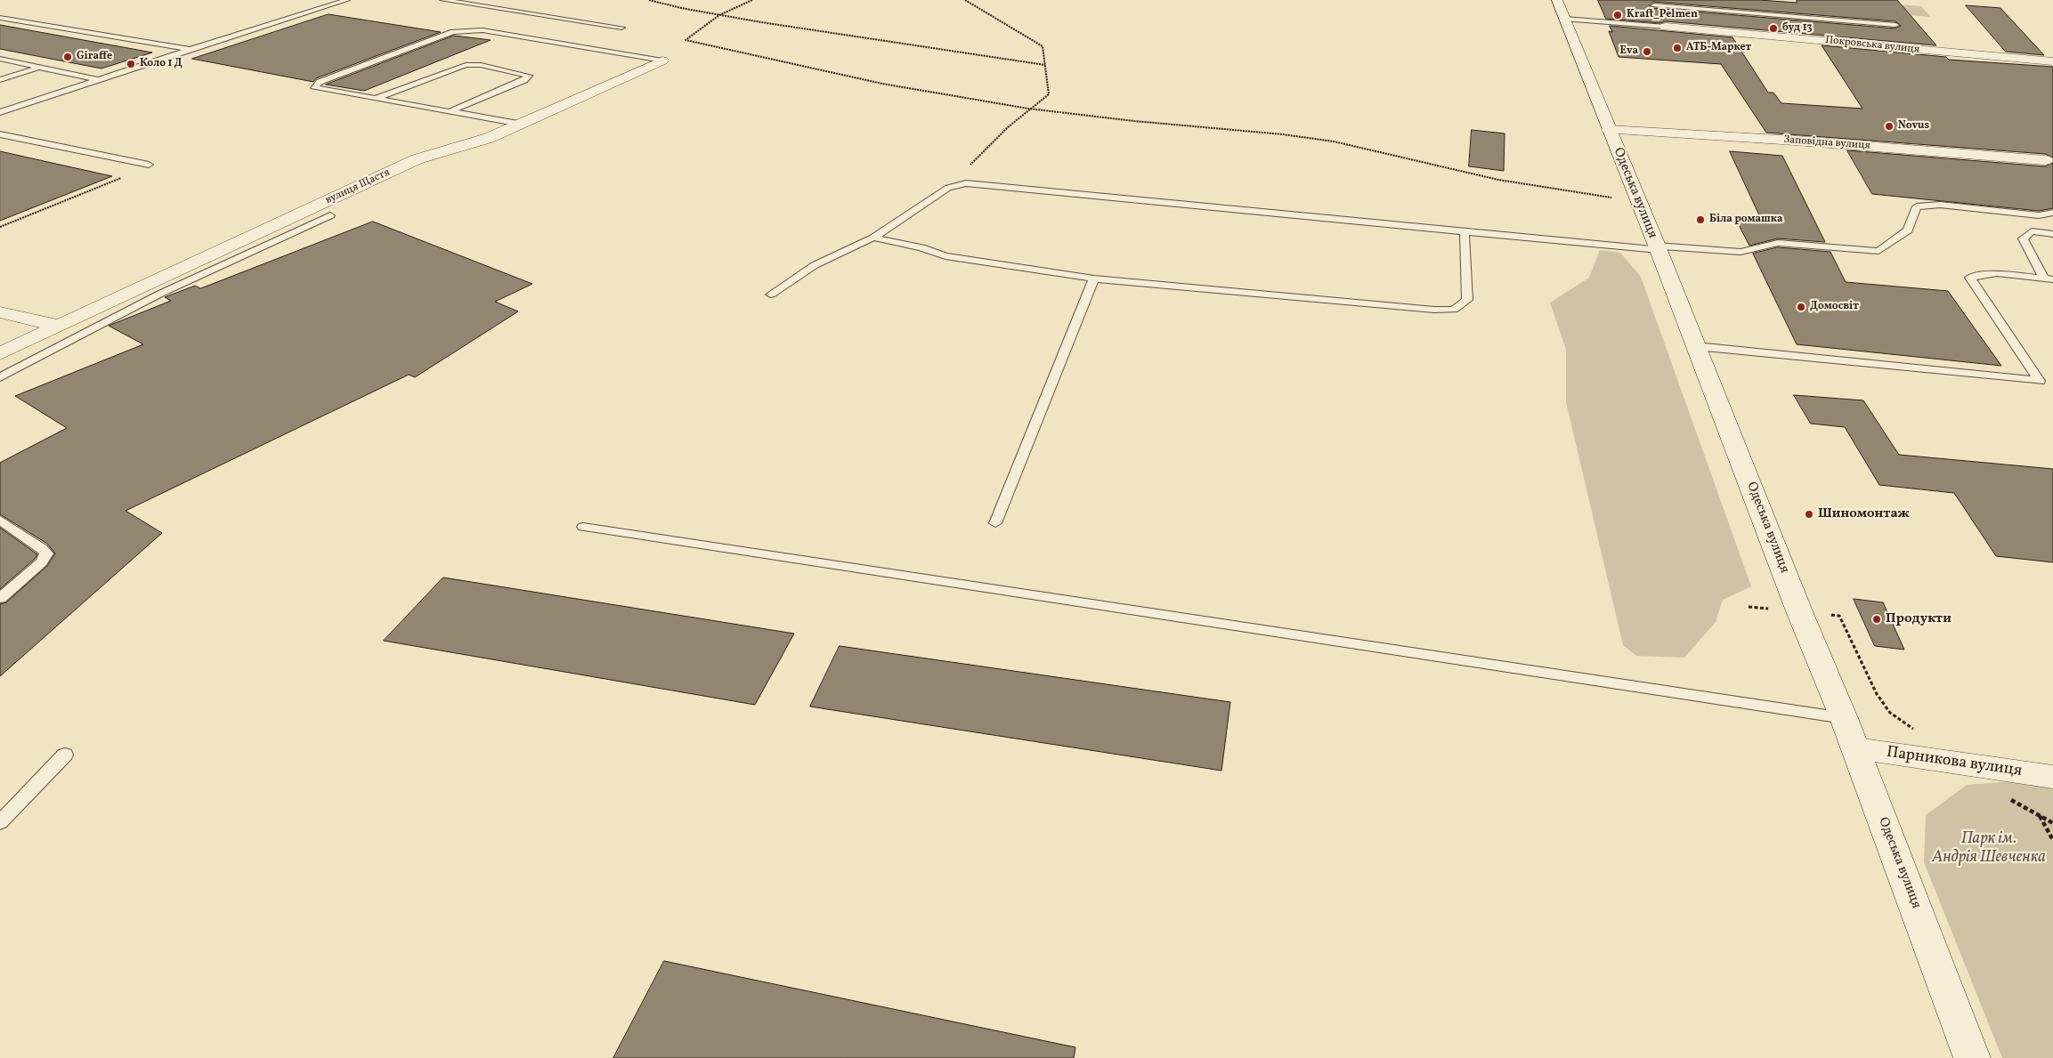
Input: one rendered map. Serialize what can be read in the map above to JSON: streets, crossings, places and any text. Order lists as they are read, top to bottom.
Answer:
{
  "streets": {
    "street": [
      "Покровська вулиця",
      "Заповідна вулиця",
      "вулиця Щастя",
      "Одеська вулиця",
      "Парникова вулиця"
    ]
  },
  "crossings": [
    ["Заповідна вулиця", "Одеська вулиця"],
    ["Одеська вулиця", "Парникова вулиця"]
  ],
  "parks": ["Парк ім. Андрія Шевченка"],
  "places": [
    "Kraft_Pelmen",
    "буд 13",
    "АТБ-Маркет",
    "Eva",
    "Giraffe",
    "Коло 1 Д",
    "Novus",
    "Біла ромашка",
    "Домосвіт",
    "Шиномонтаж",
    "Продукти"
  ]
}
